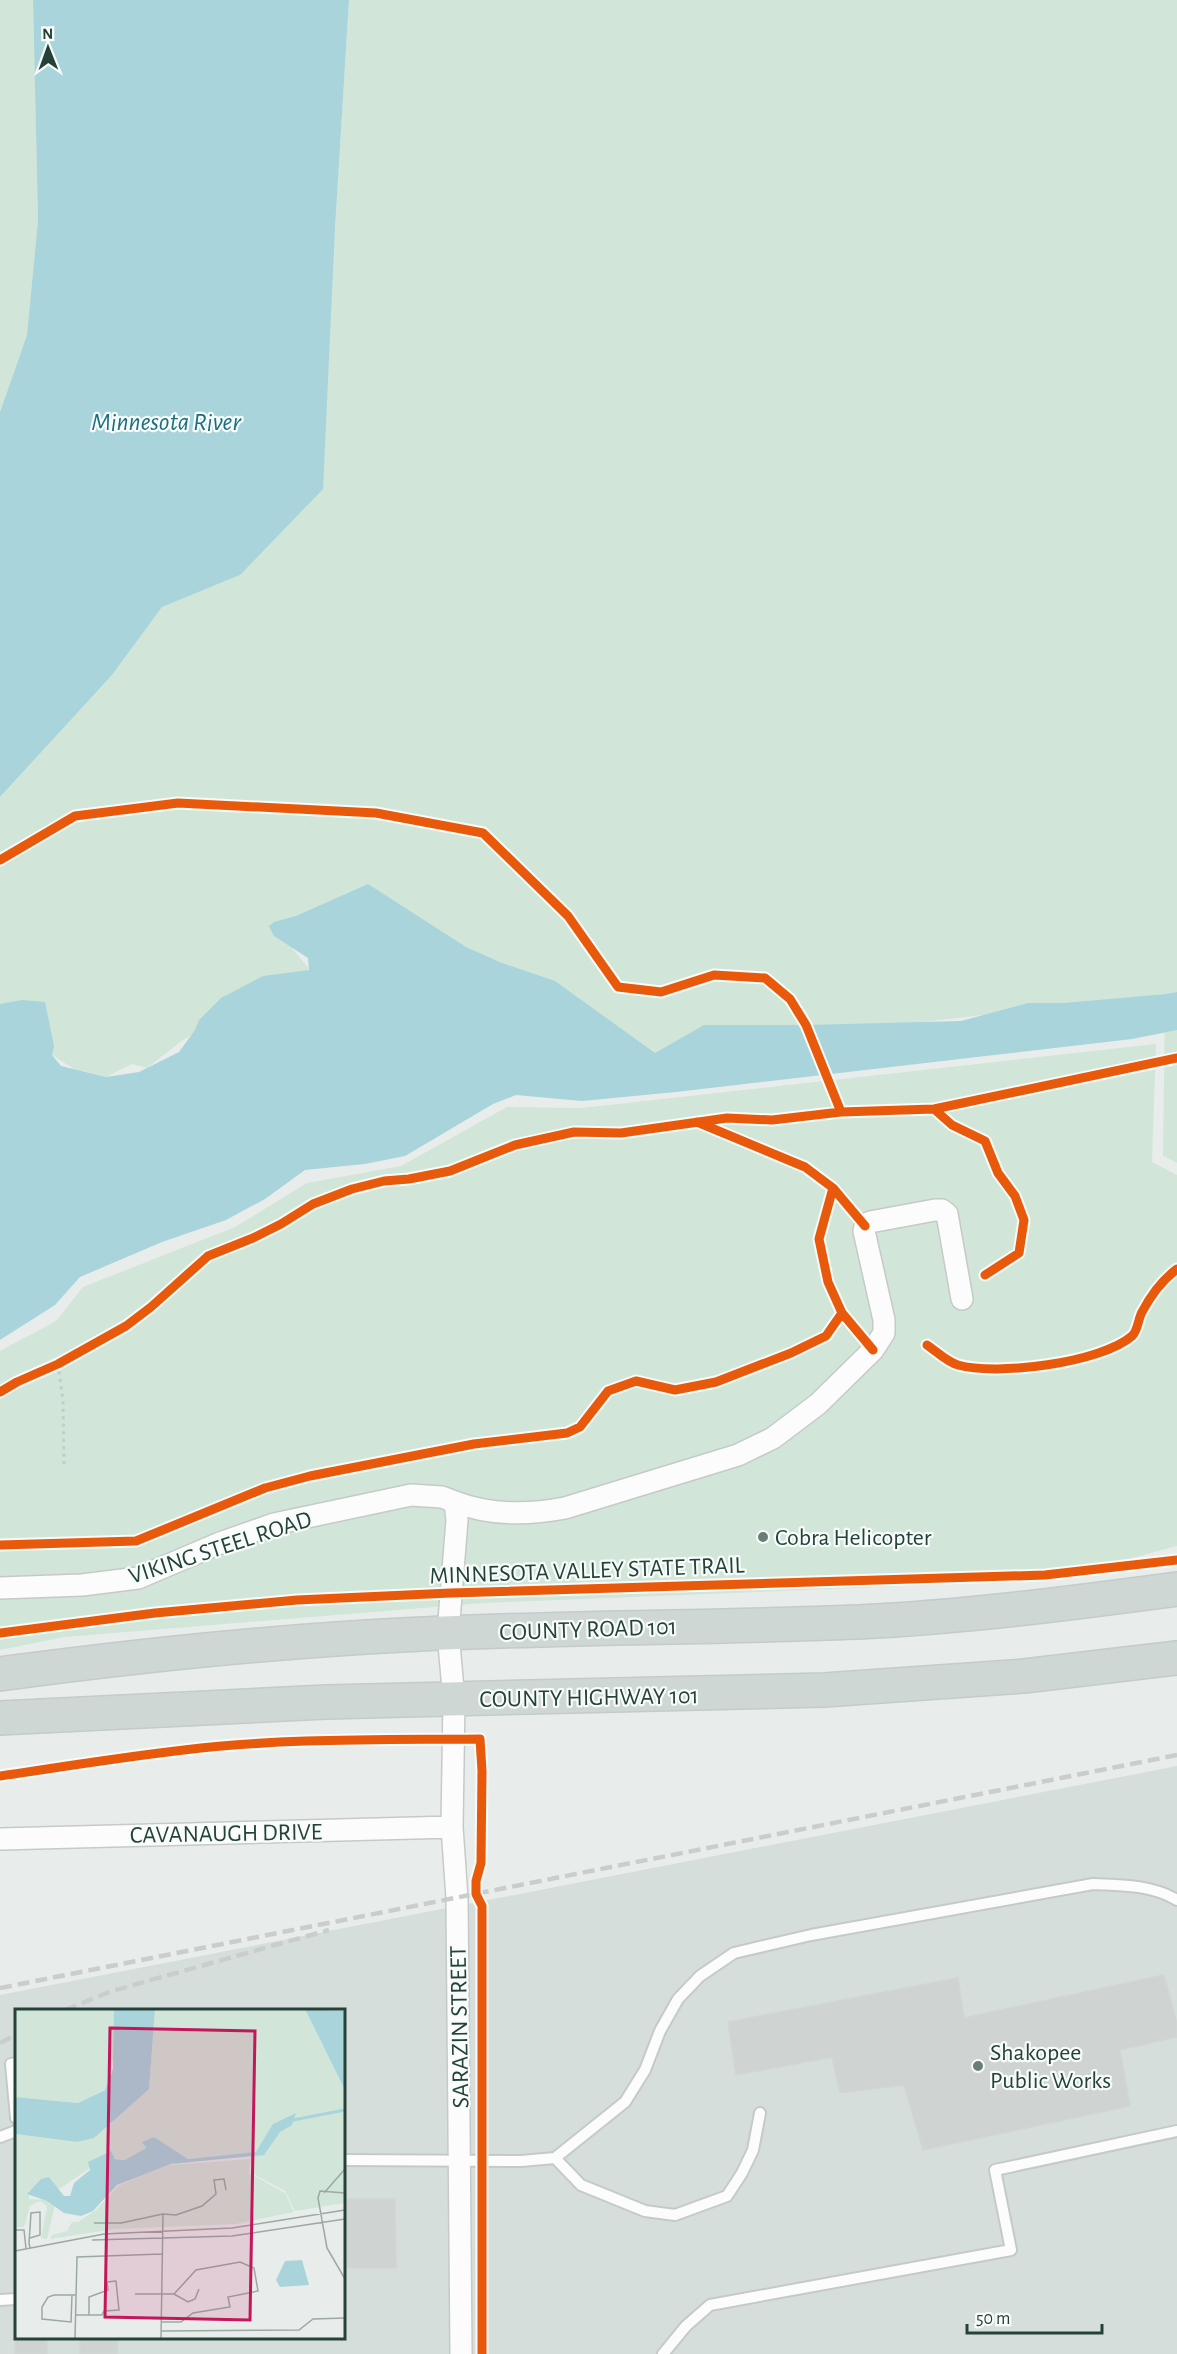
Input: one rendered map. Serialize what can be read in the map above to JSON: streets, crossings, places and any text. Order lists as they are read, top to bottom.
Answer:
{
  "streets": {
    "main road": ["COUNTY ROAD 101", "COUNTY HIGHWAY 101"],
    "street": ["VIKING STEEL ROAD", "CAVANAUGH DRIVE", "SARAZIN STREET"],
    "cycle path": ["MINNESOTA VALLEY STATE TRAIL"]
  },
  "crossings": [
    ["COUNTY HIGHWAY 101", "SARAZIN STREET"],
    ["CAVANAUGH DRIVE", "SARAZIN STREET"]
  ],
  "water": ["Minnesota River"],
  "places": ["Cobra Helicopter", "Shakopee Public Works"],
  "scale_bar": "50 m",
  "north": "top"
}
